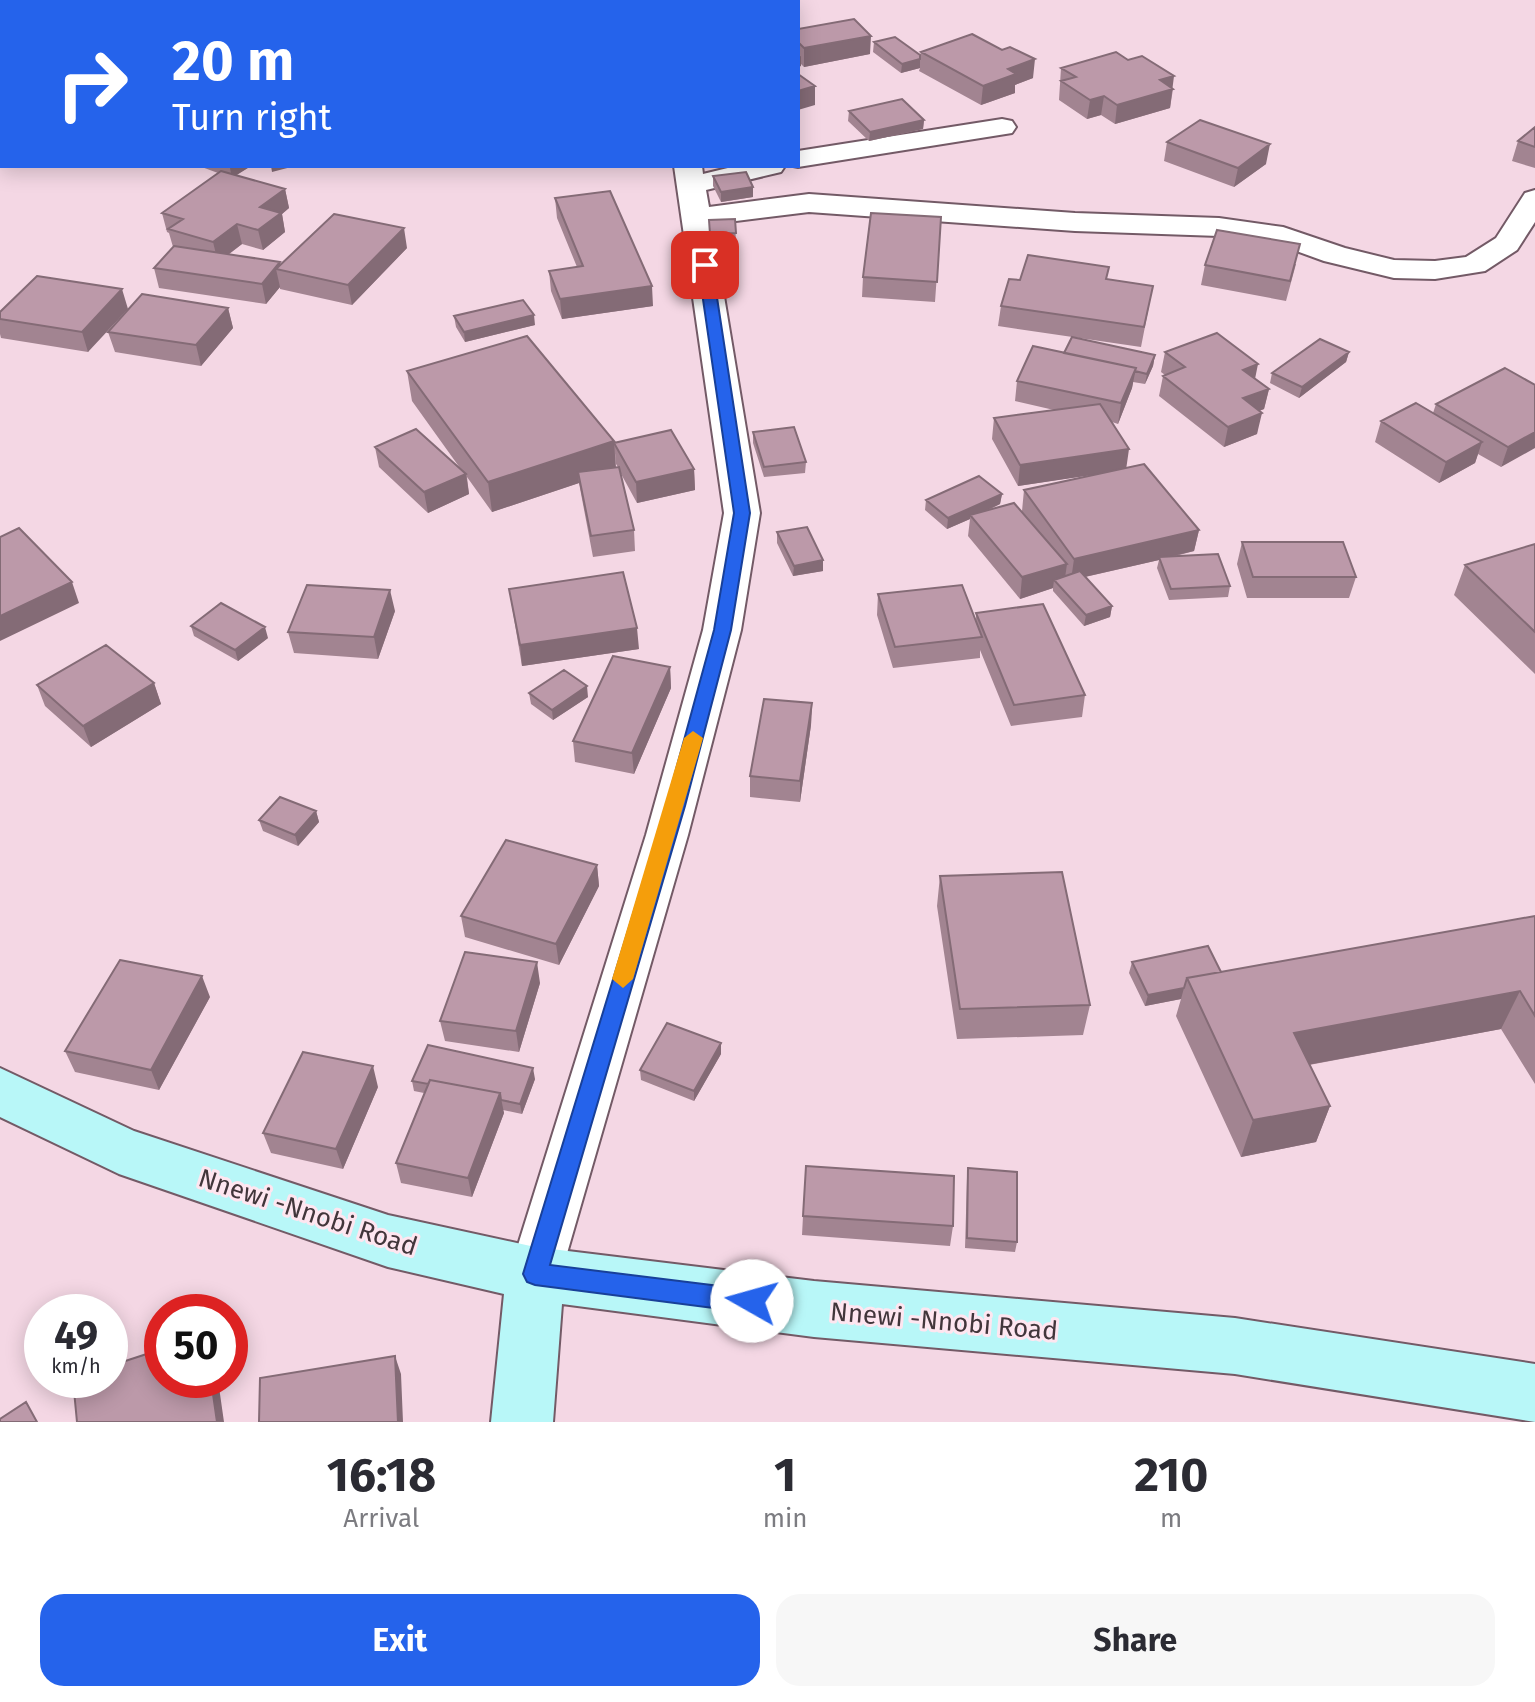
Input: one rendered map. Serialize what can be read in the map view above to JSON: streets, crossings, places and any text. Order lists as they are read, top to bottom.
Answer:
{
  "streets": {
    "main road": ["Nnewi -Nnobi Road"]
  },
  "page": {
    "turn": ["20 m", "Turn right"],
    "speed": "49 km/h",
    "limit": "50",
    "eta": [
      "16:18",
      "Arrival",
      "1",
      "min",
      "210",
      "m"
    ],
    "buttons": ["Exit", "Share"]
  }
}
